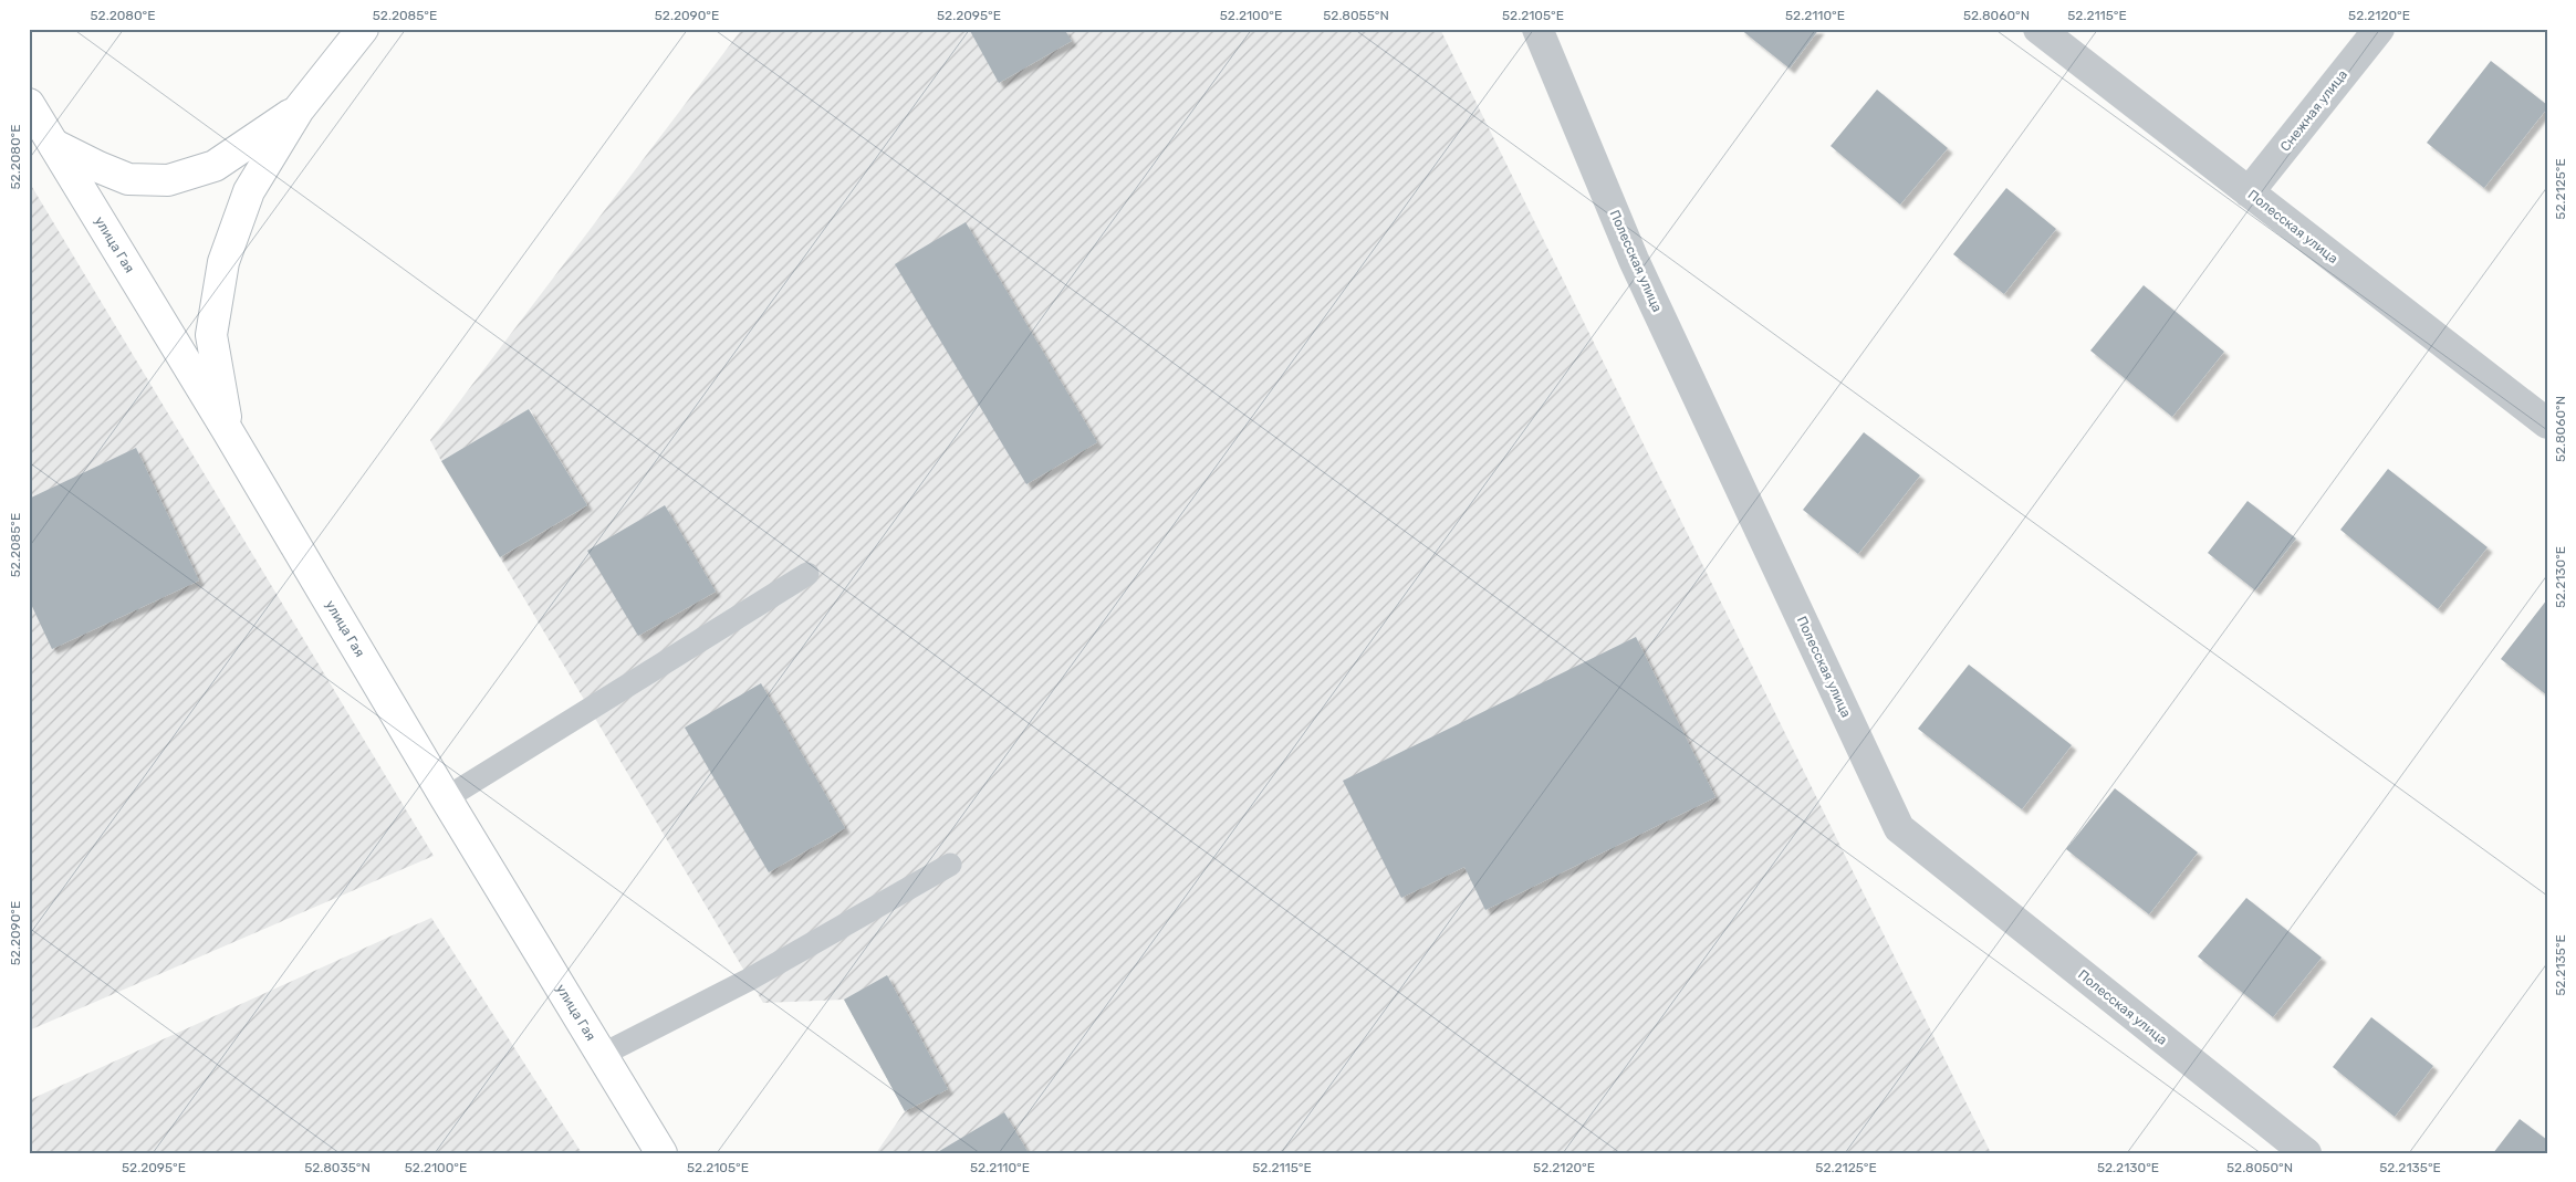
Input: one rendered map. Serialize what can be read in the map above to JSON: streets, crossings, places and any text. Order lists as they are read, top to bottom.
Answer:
{
  "streets": {
    "main road": ["улица Гая"],
    "street": ["Снежная улица", "Полесская улица"]
  },
  "crossings": [
    ["Снежная улица", "Полесская улица"]
  ],
  "coordinates": [
    "52.2080°E",
    "52.2085°E",
    "52.2090°E",
    "52.2095°E",
    "52.2100°E",
    "52.8055°N",
    "52.2105°E",
    "52.2110°E",
    "52.8060°N",
    "52.2115°E",
    "52.2120°E",
    "52.2125°E",
    "52.2130°E",
    "52.2135°E",
    "52.8035°N",
    "52.8050°N"
  ]
}
